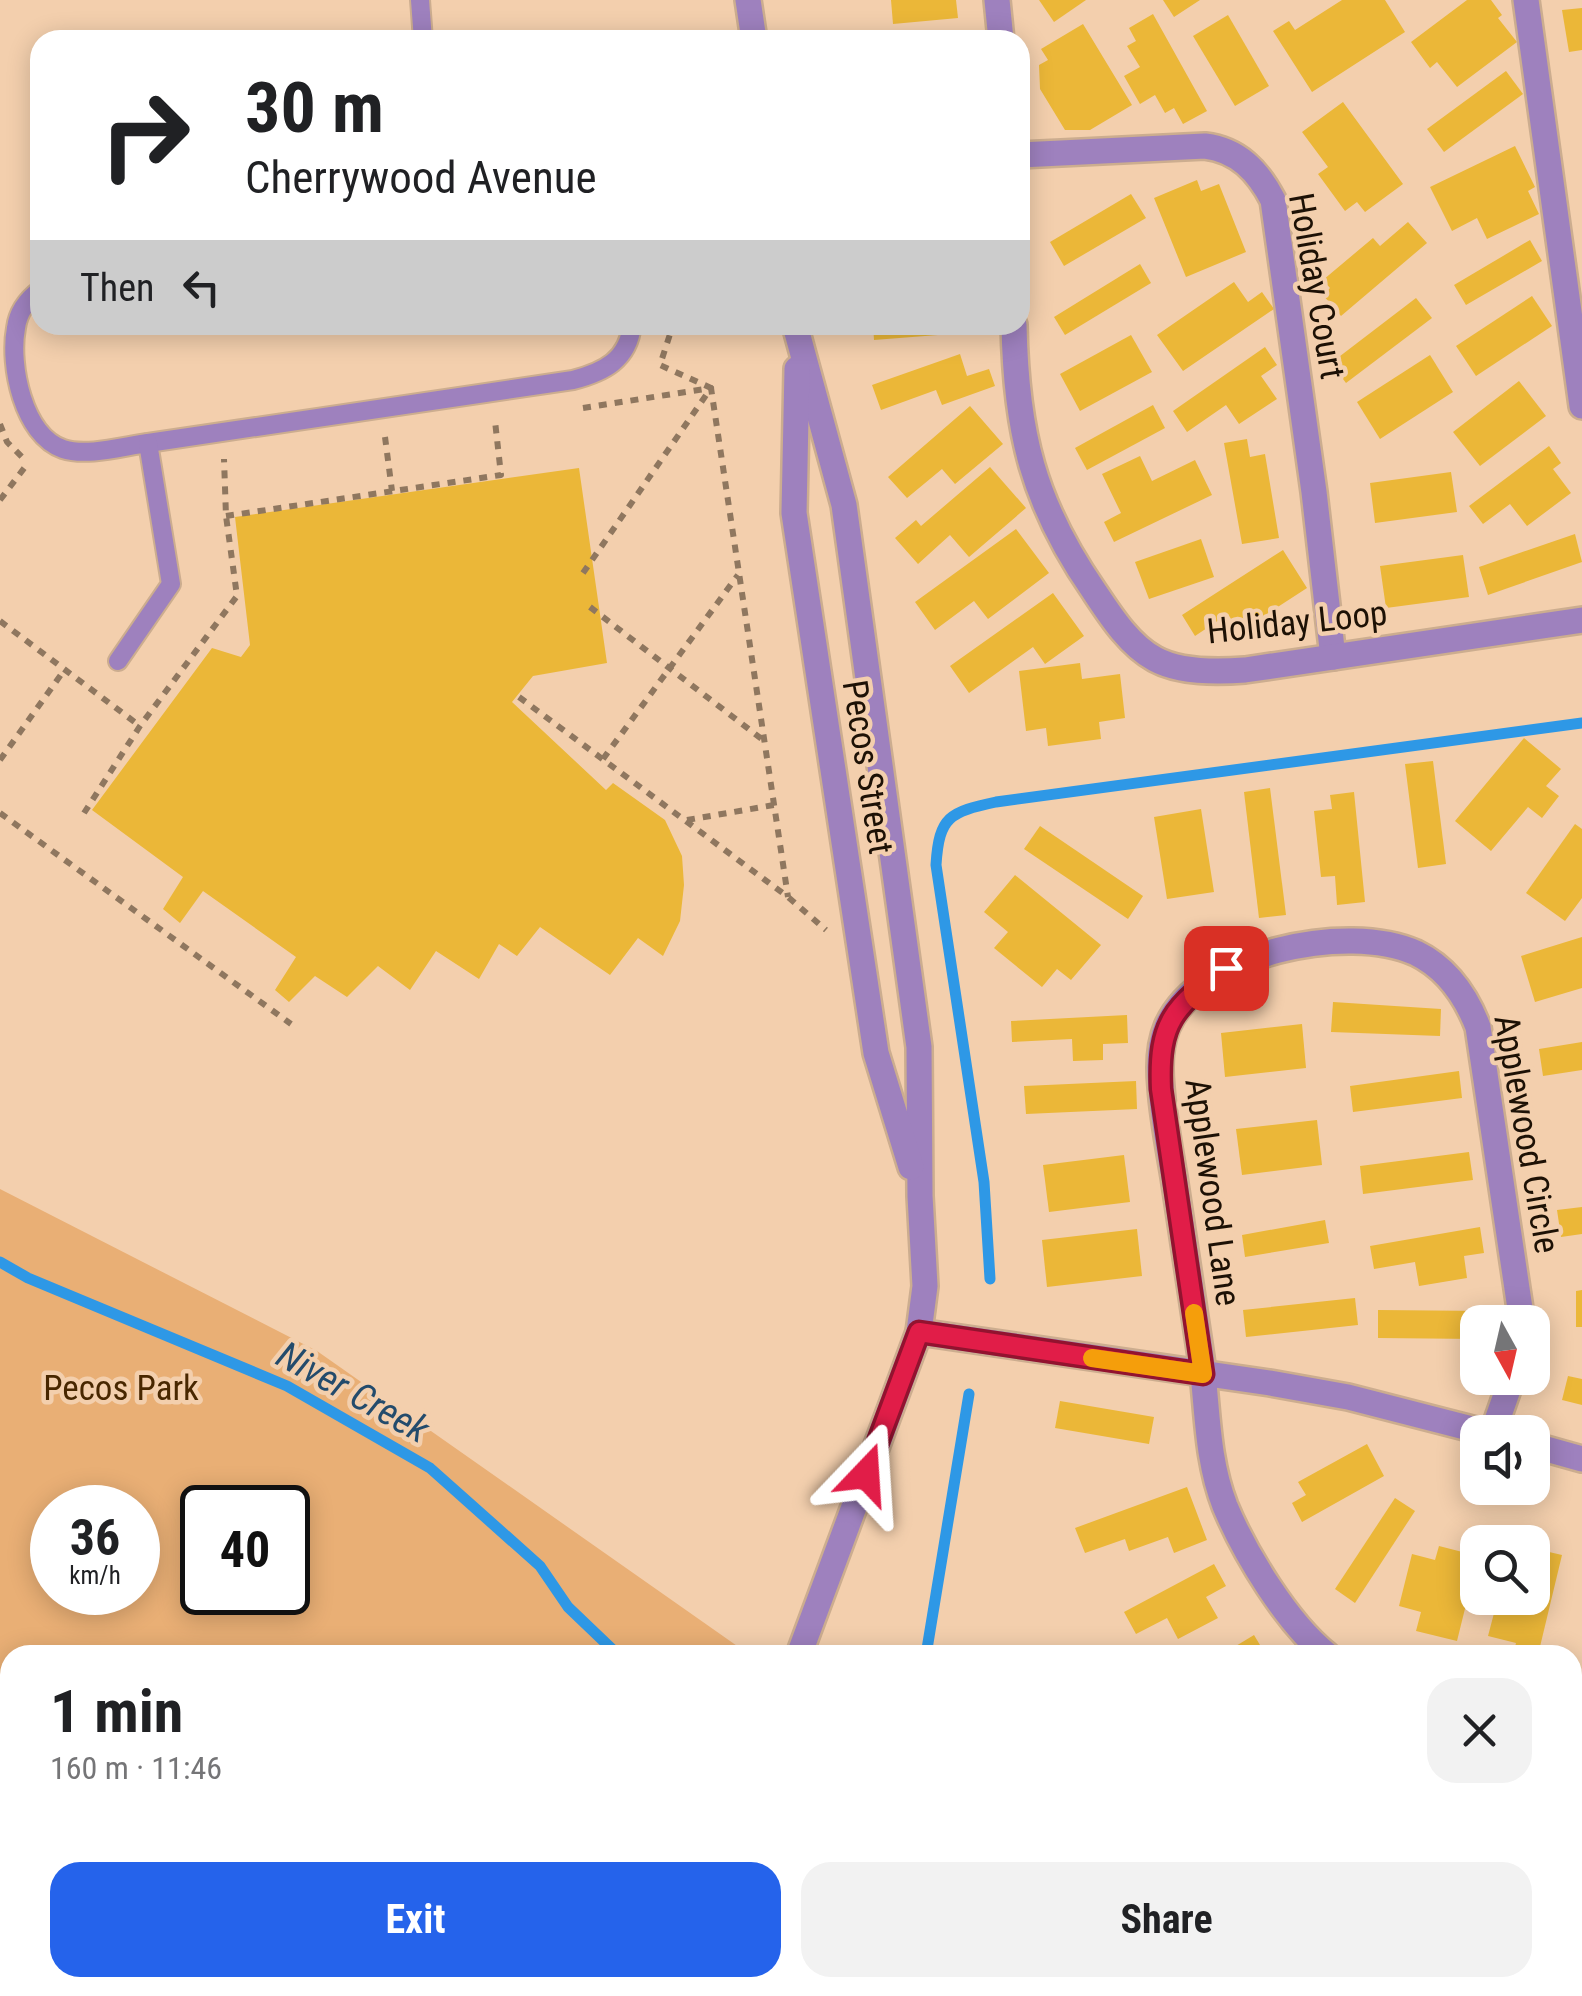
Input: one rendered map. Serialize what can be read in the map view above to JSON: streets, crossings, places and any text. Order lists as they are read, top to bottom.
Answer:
{
  "streets": {
    "street": [
      "Holiday Court",
      "Holiday Loop",
      "Pecos Street",
      "Applewood Circle",
      "Applewood Lane"
    ]
  },
  "crossings": [
    ["Holiday Court", "Holiday Loop"],
    ["Applewood Circle", "Applewood Lane"]
  ],
  "water": ["Niver Creek"],
  "parks": ["Pecos Park"],
  "north": "bottom",
  "page": {
    "turn": ["30 m", "Cherrywood Avenue"],
    "then": "Then",
    "speed": "36 km/h",
    "limit": "40",
    "heading": ["1 min", "160 m · 11:46"],
    "buttons": ["Exit", "Share"]
  }
}
